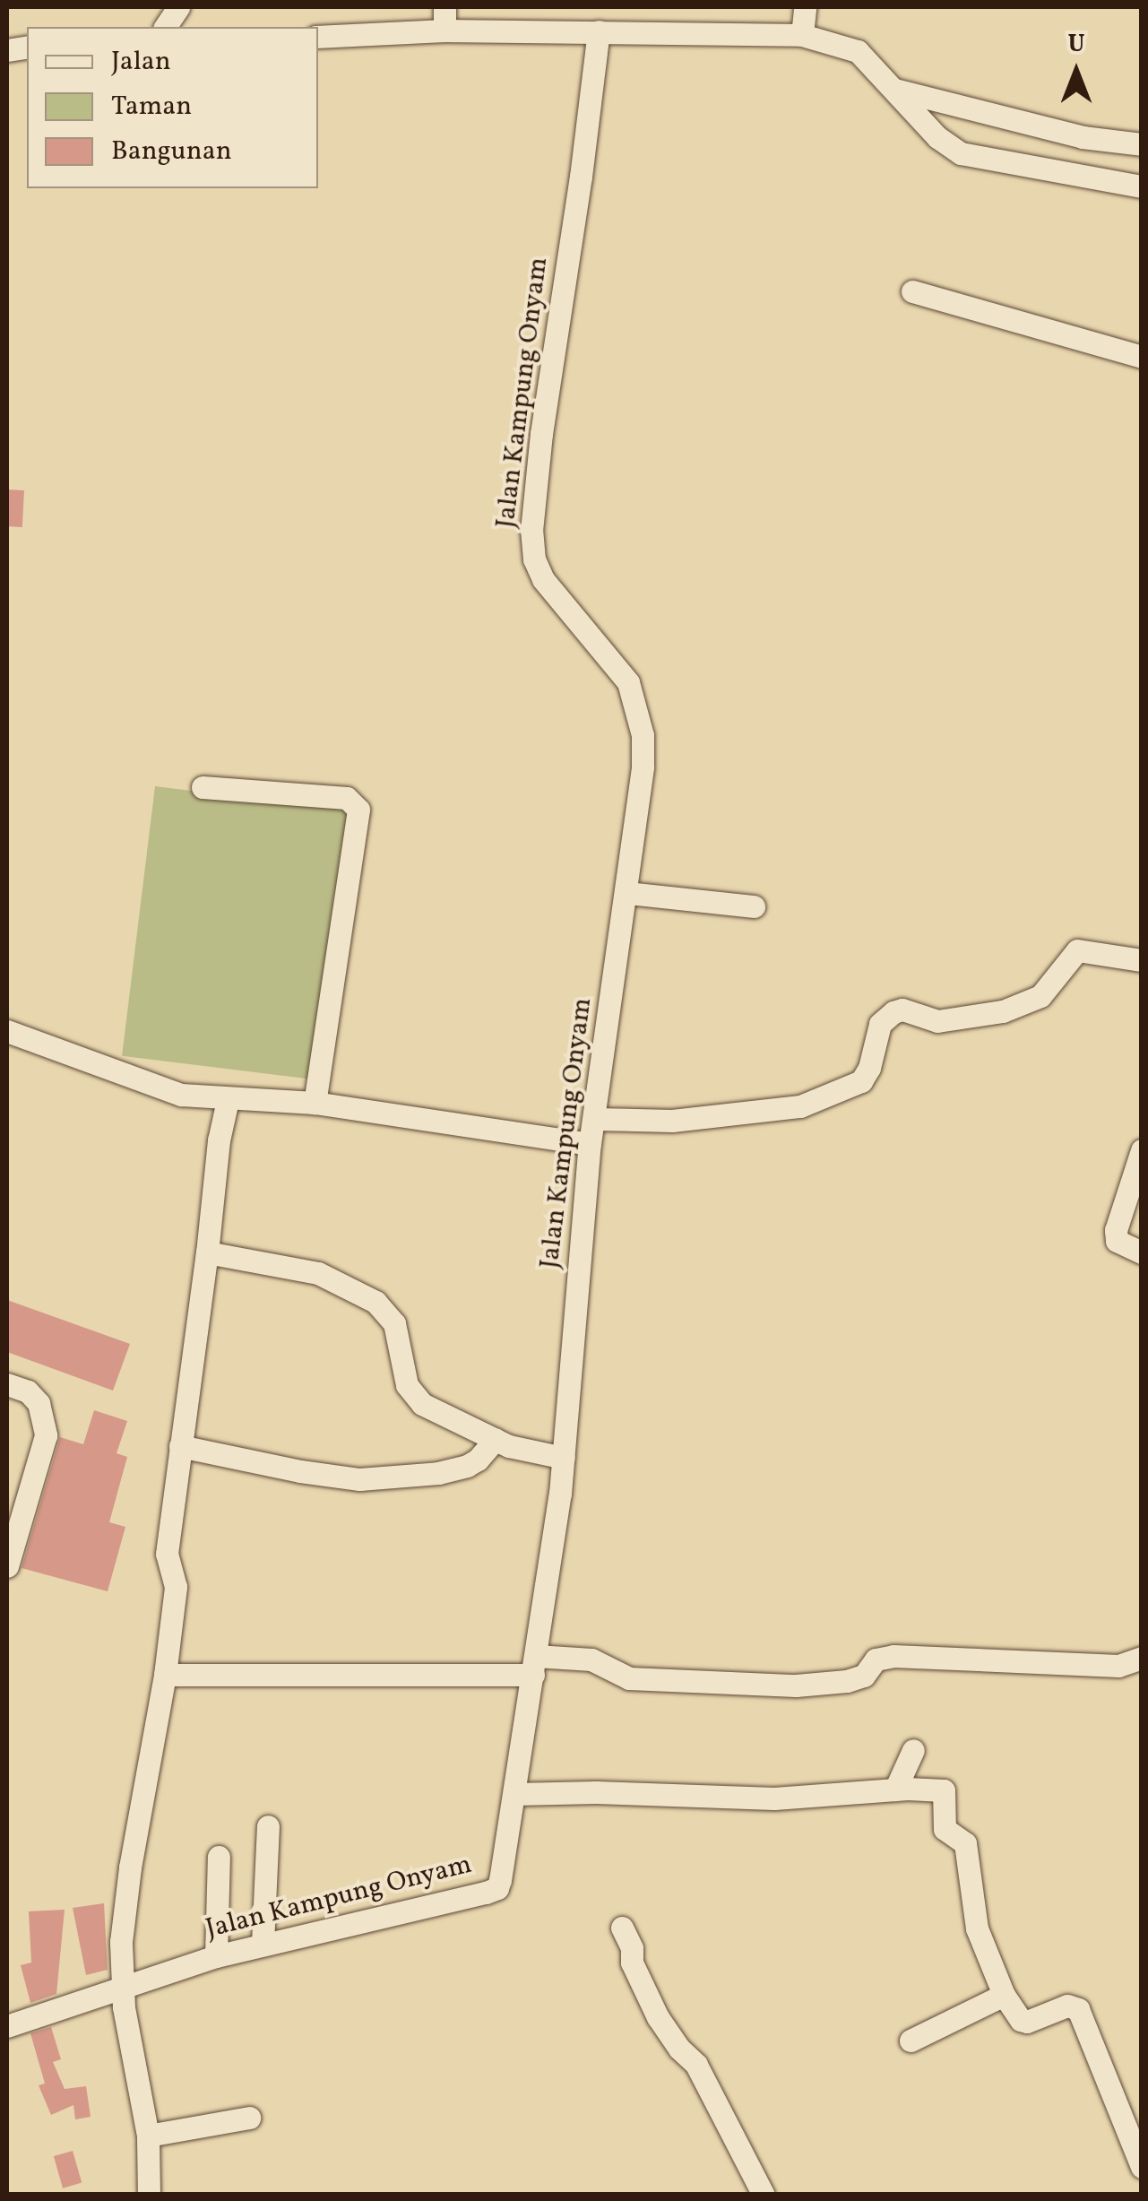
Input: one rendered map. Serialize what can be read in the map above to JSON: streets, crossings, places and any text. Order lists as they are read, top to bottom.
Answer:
{
  "streets": {
    "street": ["Jalan Kampung Onyam"]
  },
  "legend": ["Jalan", "Taman", "Bangunan"],
  "north": "top"
}
